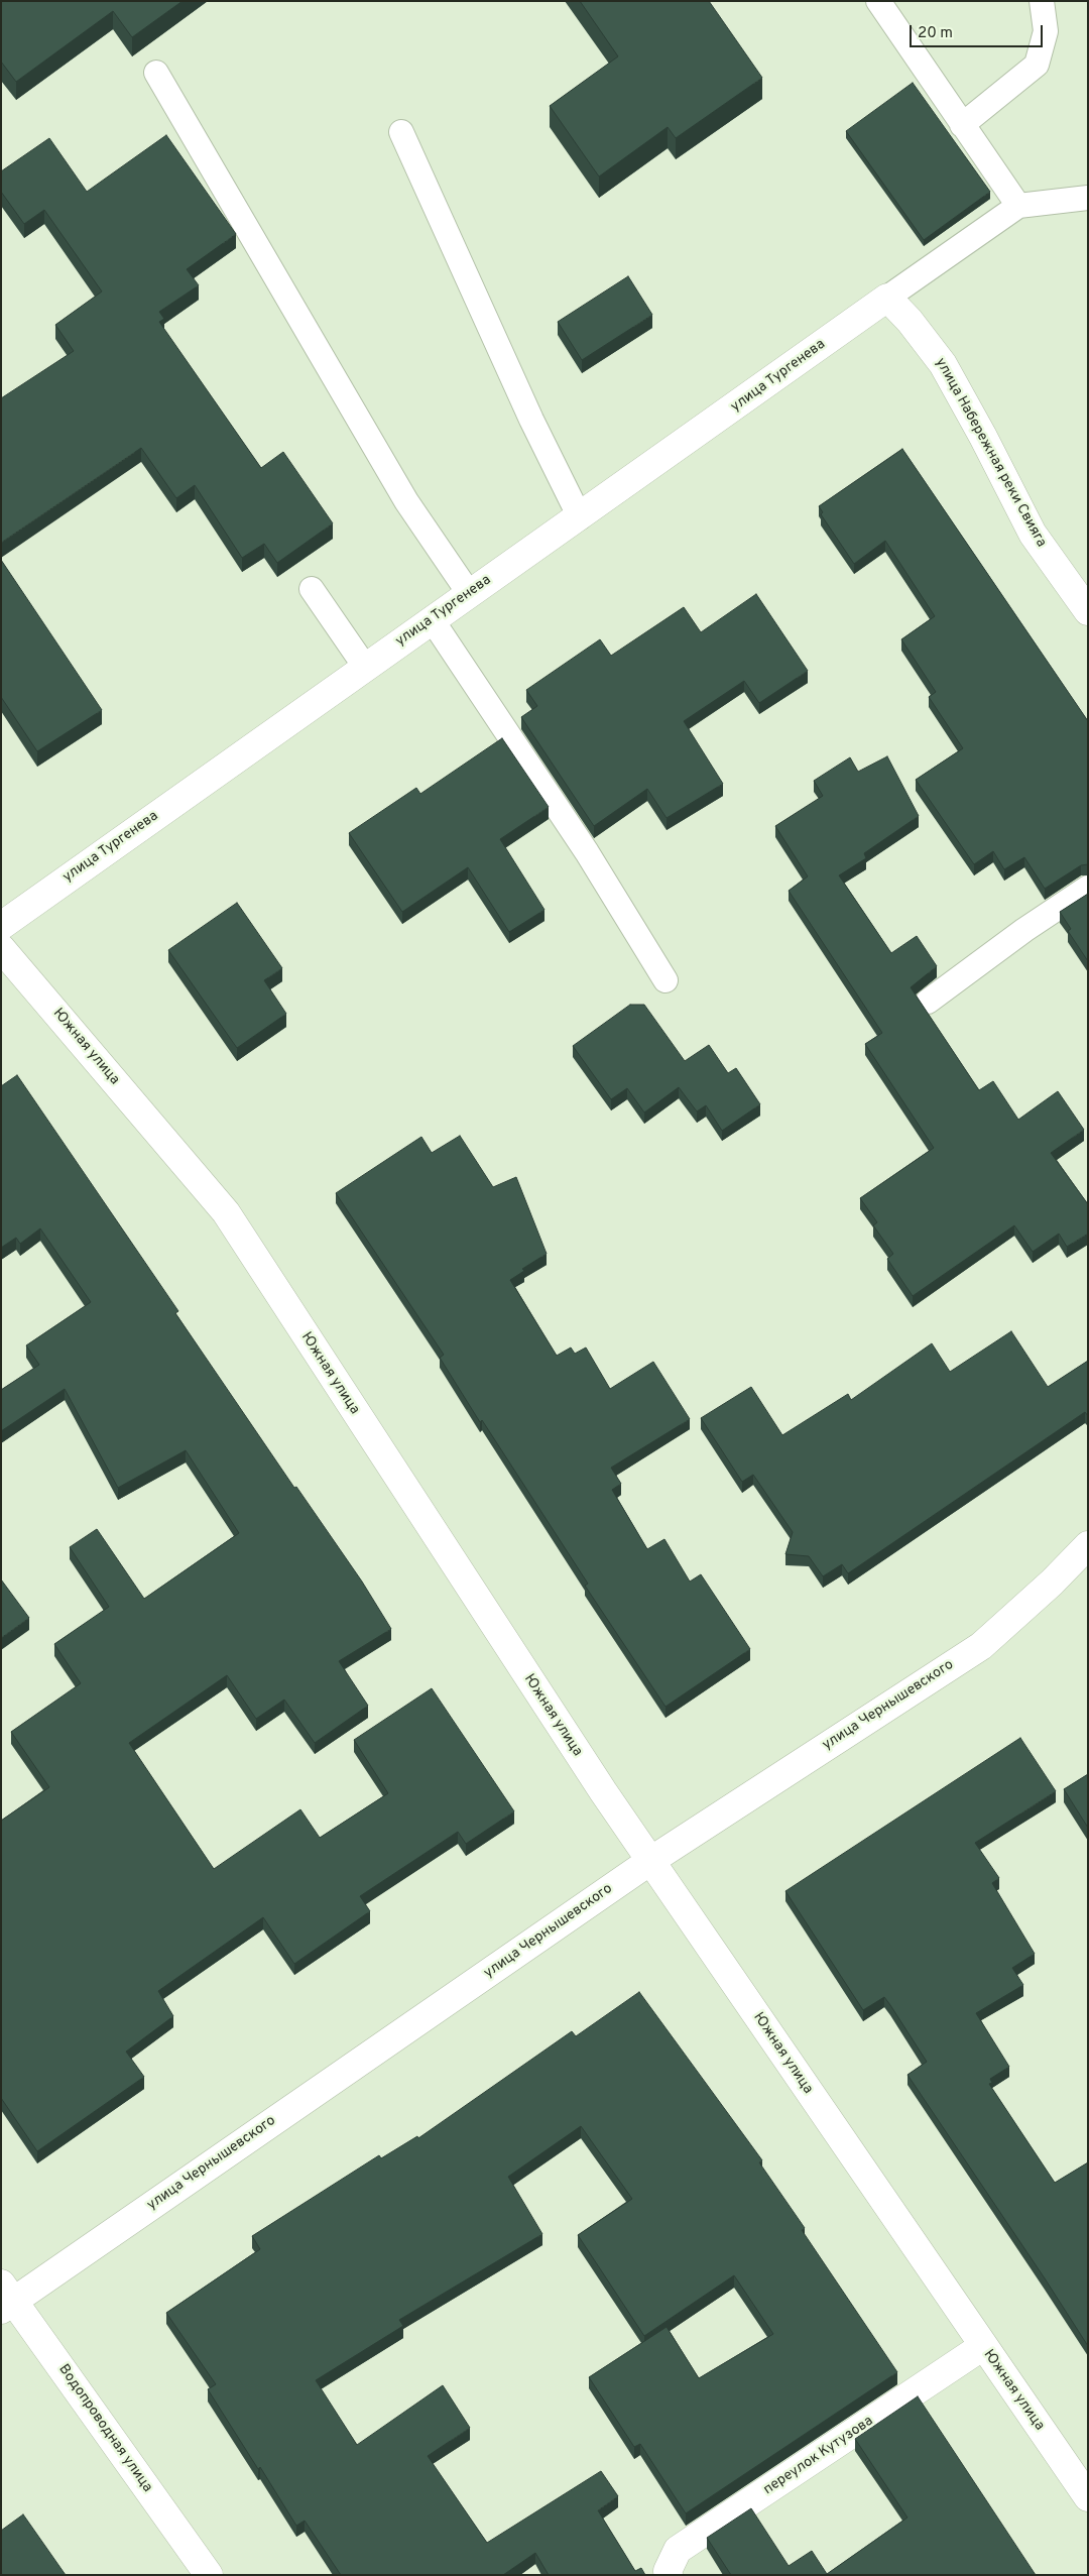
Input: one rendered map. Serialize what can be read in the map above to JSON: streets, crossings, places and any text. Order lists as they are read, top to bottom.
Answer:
{
  "streets": {
    "street": [
      "улица Тургенева",
      "улица Набережная реки Свияга",
      "Южная улица",
      "улица Чернышевского",
      "Водопроводная улица",
      "переулок Кутузова"
    ]
  },
  "crossings": [
    ["улица Тургенева", "улица Набережная реки Свияга"],
    ["Южная улица", "улица Чернышевского"],
    ["Южная улица", "переулок Кутузова"],
    ["улица Чернышевского", "Водопроводная улица"]
  ],
  "scale_bar": "20 m"
}
